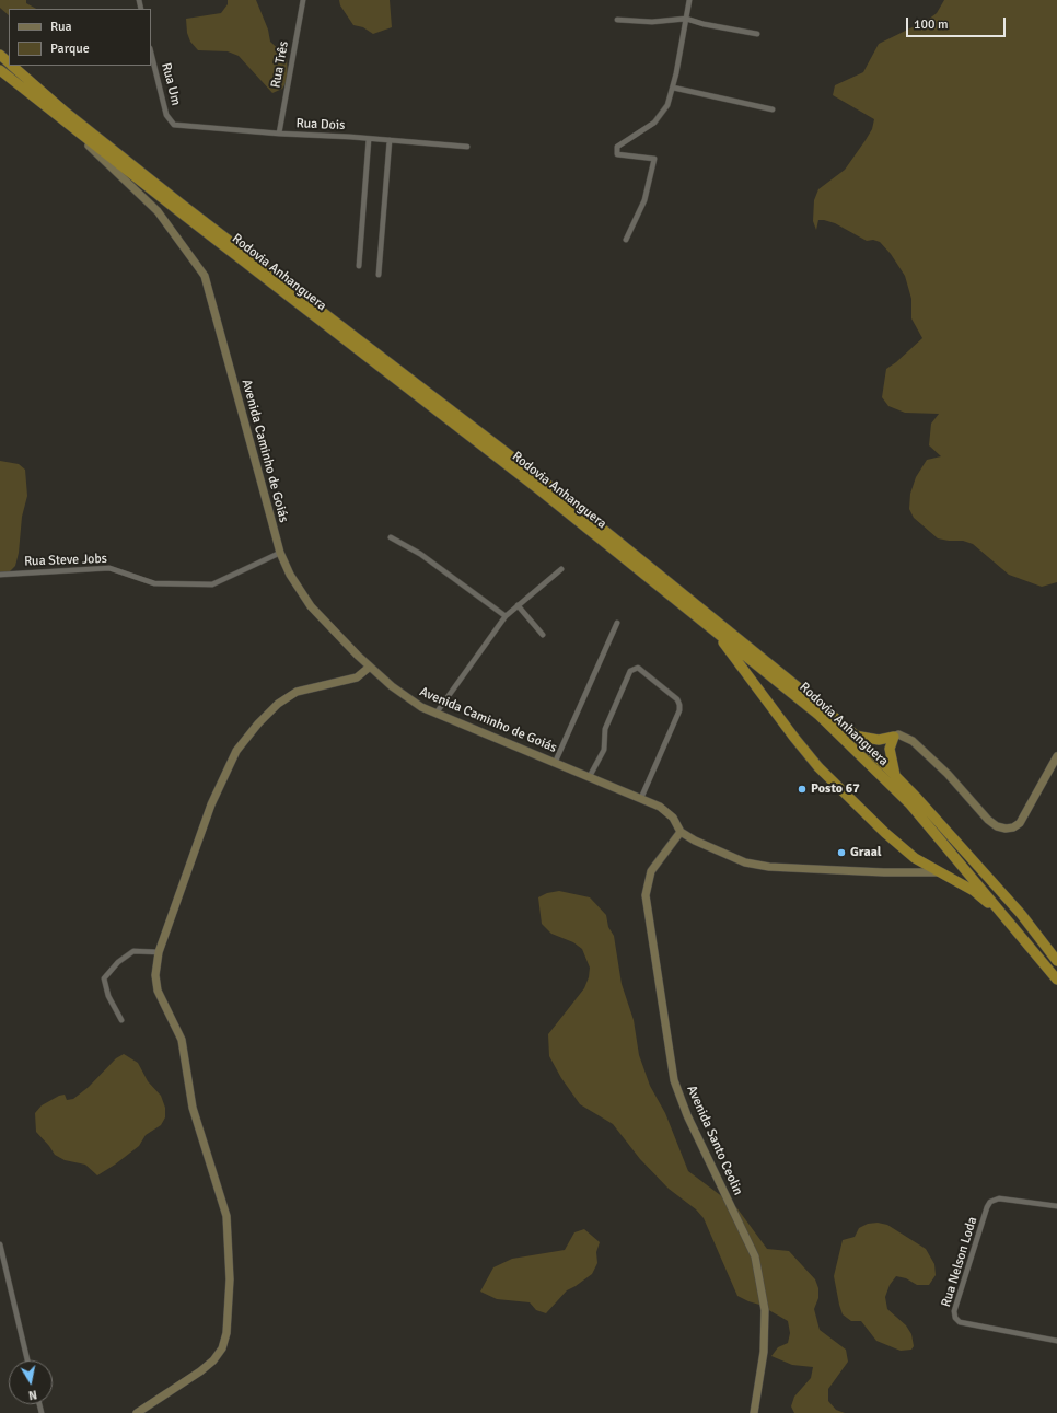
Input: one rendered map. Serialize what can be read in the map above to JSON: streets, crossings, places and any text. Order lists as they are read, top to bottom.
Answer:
{
  "streets": {
    "highway": ["Rodovia Anhanguera"],
    "street": [
      "Rua Três",
      "Rua Um",
      "Rua Dois",
      "Avenida Caminho de Goiás",
      "Rua Steve Jobs",
      "Avenida Santo Ceolin",
      "Rua Nelson Loda"
    ]
  },
  "crossings": [
    ["Rua Três", "Rua Dois"],
    ["Rua Um", "Rua Dois"],
    ["Rodovia Anhanguera", "Avenida Caminho de Goiás"],
    ["Avenida Caminho de Goiás", "Rua Steve Jobs"],
    ["Avenida Caminho de Goiás", "Avenida Santo Ceolin"]
  ],
  "places": ["Posto 67", "Graal"],
  "legend": ["Rua", "Parque"],
  "scale_bar": "100 m",
  "north": "bottom"
}
